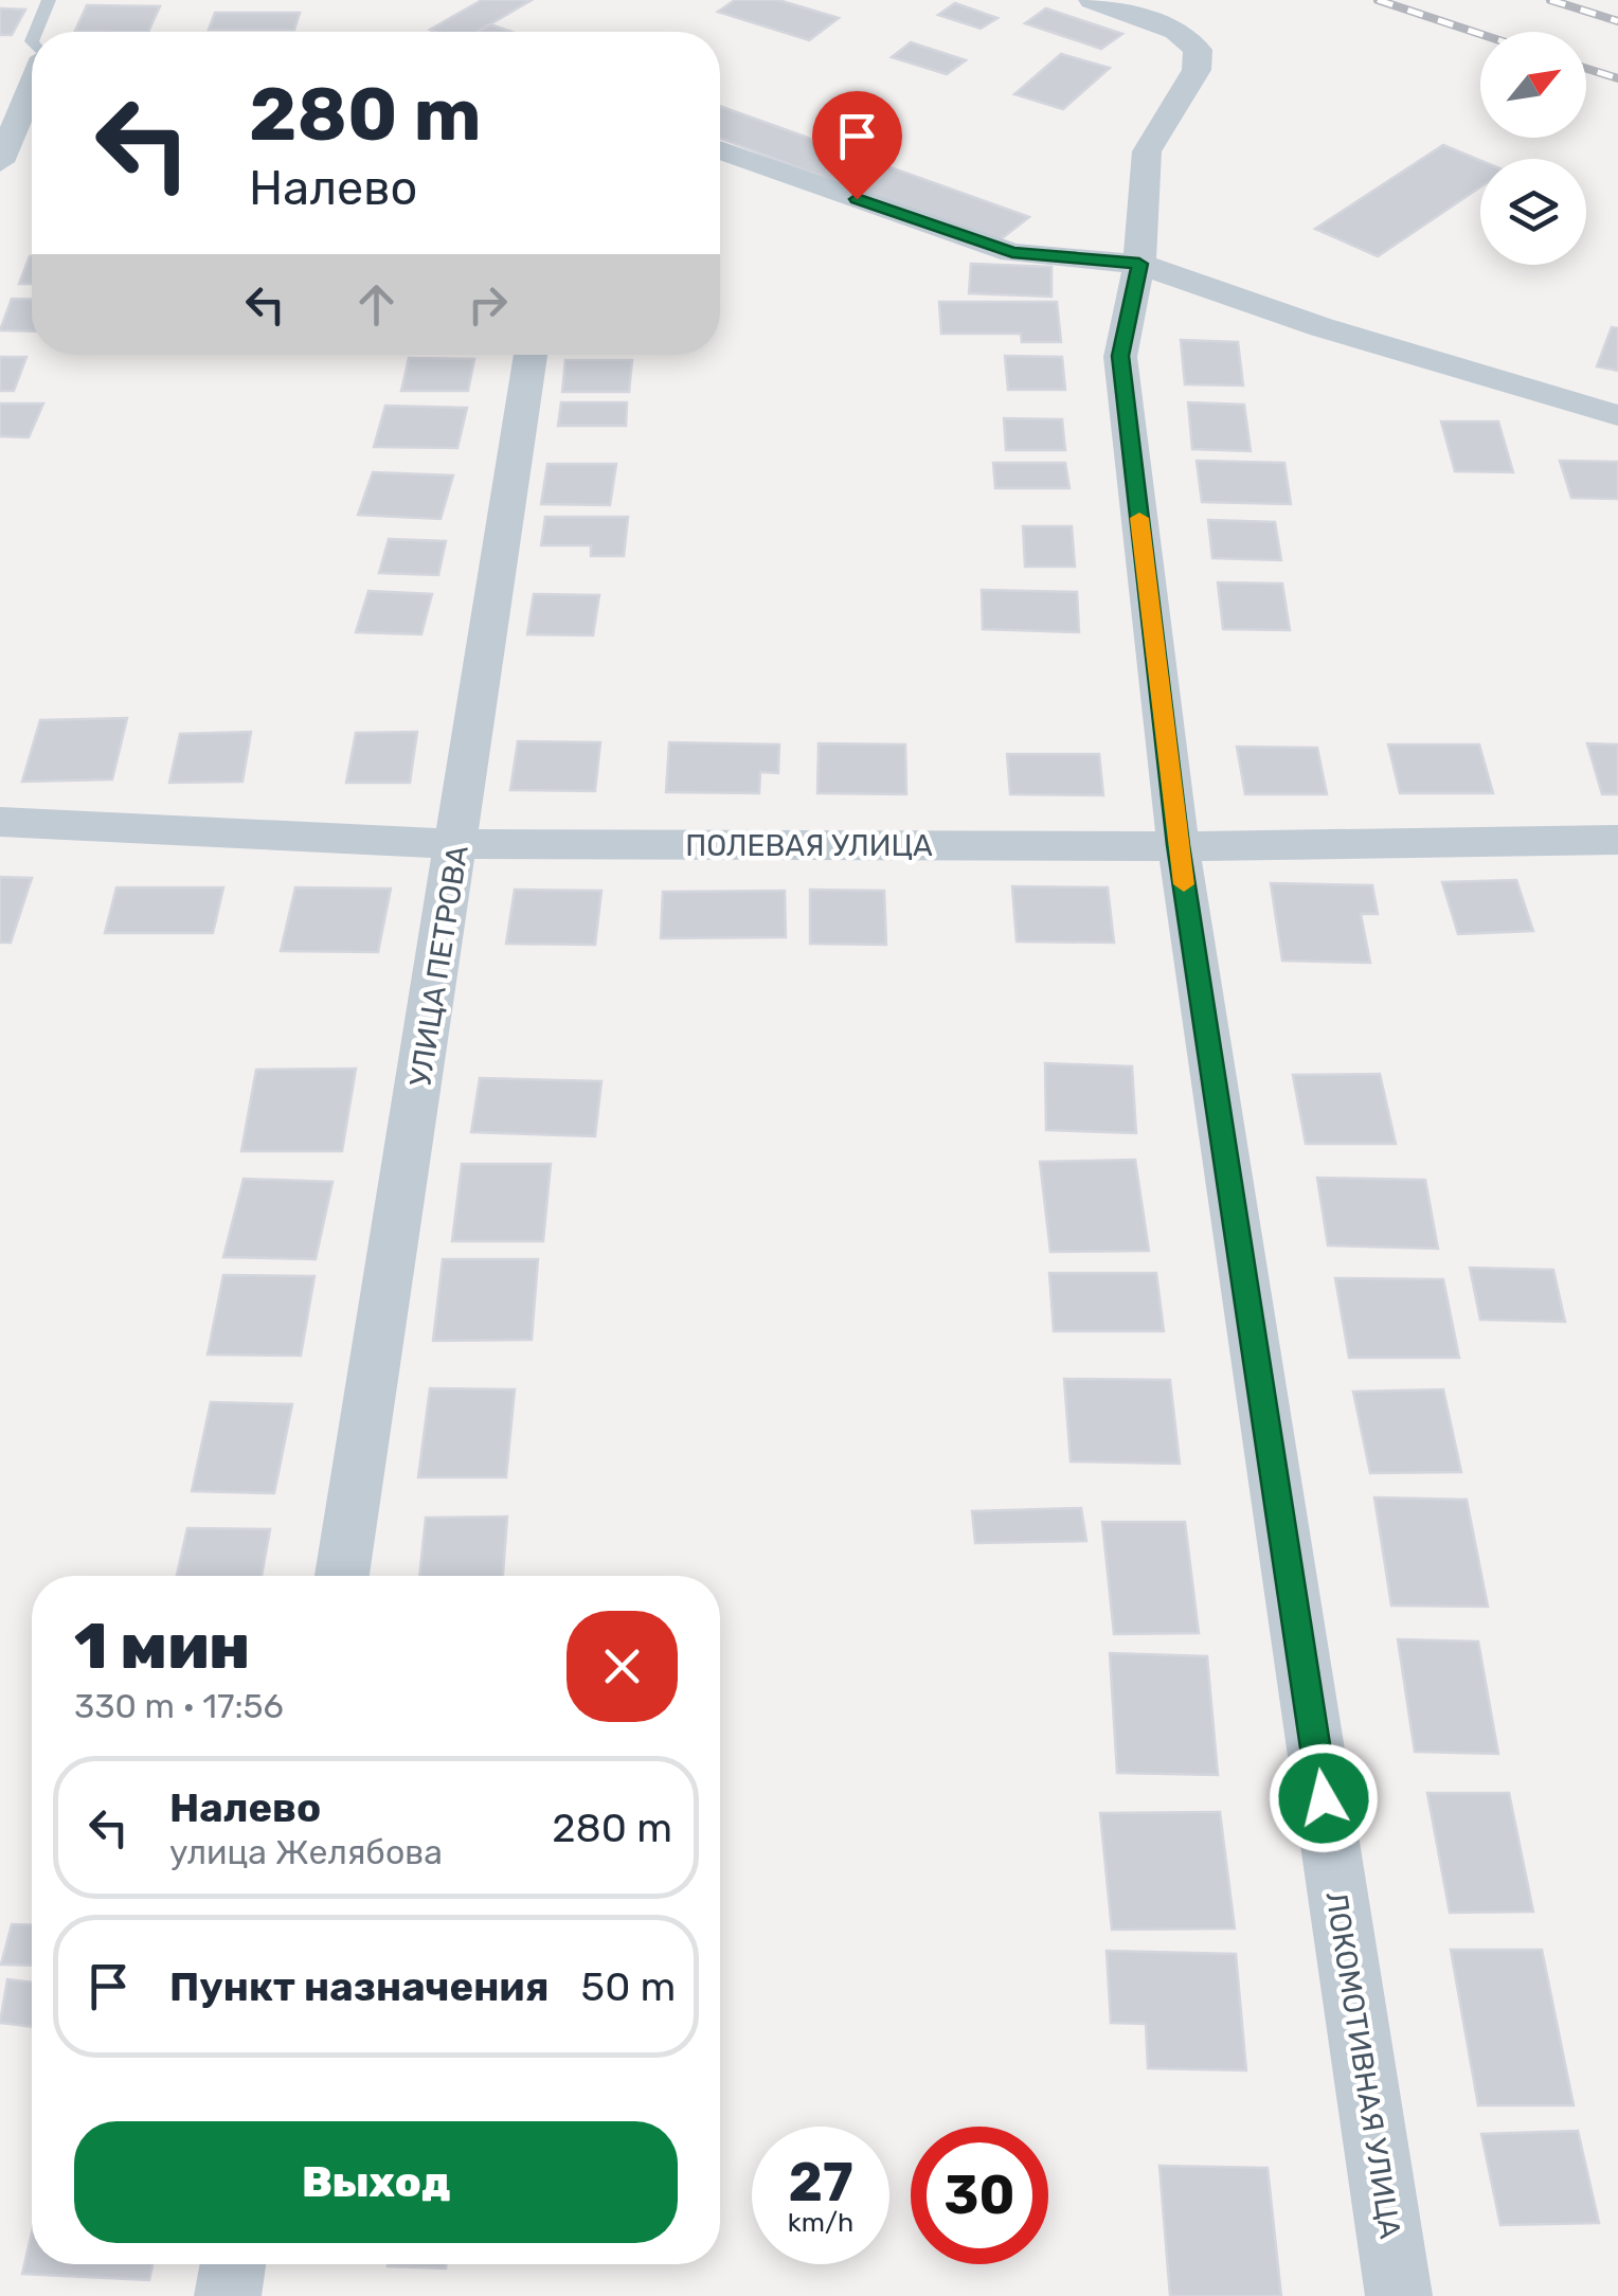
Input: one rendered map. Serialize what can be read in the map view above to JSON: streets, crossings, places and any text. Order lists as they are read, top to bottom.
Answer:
{
  "streets": {
    "street": ["ПОЛЕВАЯ УЛИЦА", "УЛИЦА ПЕТРОВА", "ЛОКОМОТИВНАЯ УЛИЦА"]
  },
  "crossings": [
    ["ПОЛЕВАЯ УЛИЦА", "УЛИЦА ПЕТРОВА"],
    ["ПОЛЕВАЯ УЛИЦА", "ЛОКОМОТИВНАЯ УЛИЦА"]
  ],
  "north": "top right",
  "page": {
    "turn": ["280 m", "Налево"],
    "heading": ["1 мин", "330 m · 17:56"],
    "list": [
      {
        "name": "Налево",
        "note": "улица Желябова",
        "value": "280 m"
      },
      {
        "name": "Пункт назначения",
        "value": "50 m"
      }
    ],
    "buttons": "Выход",
    "speed": "27 km/h",
    "limit": "30"
  }
}
